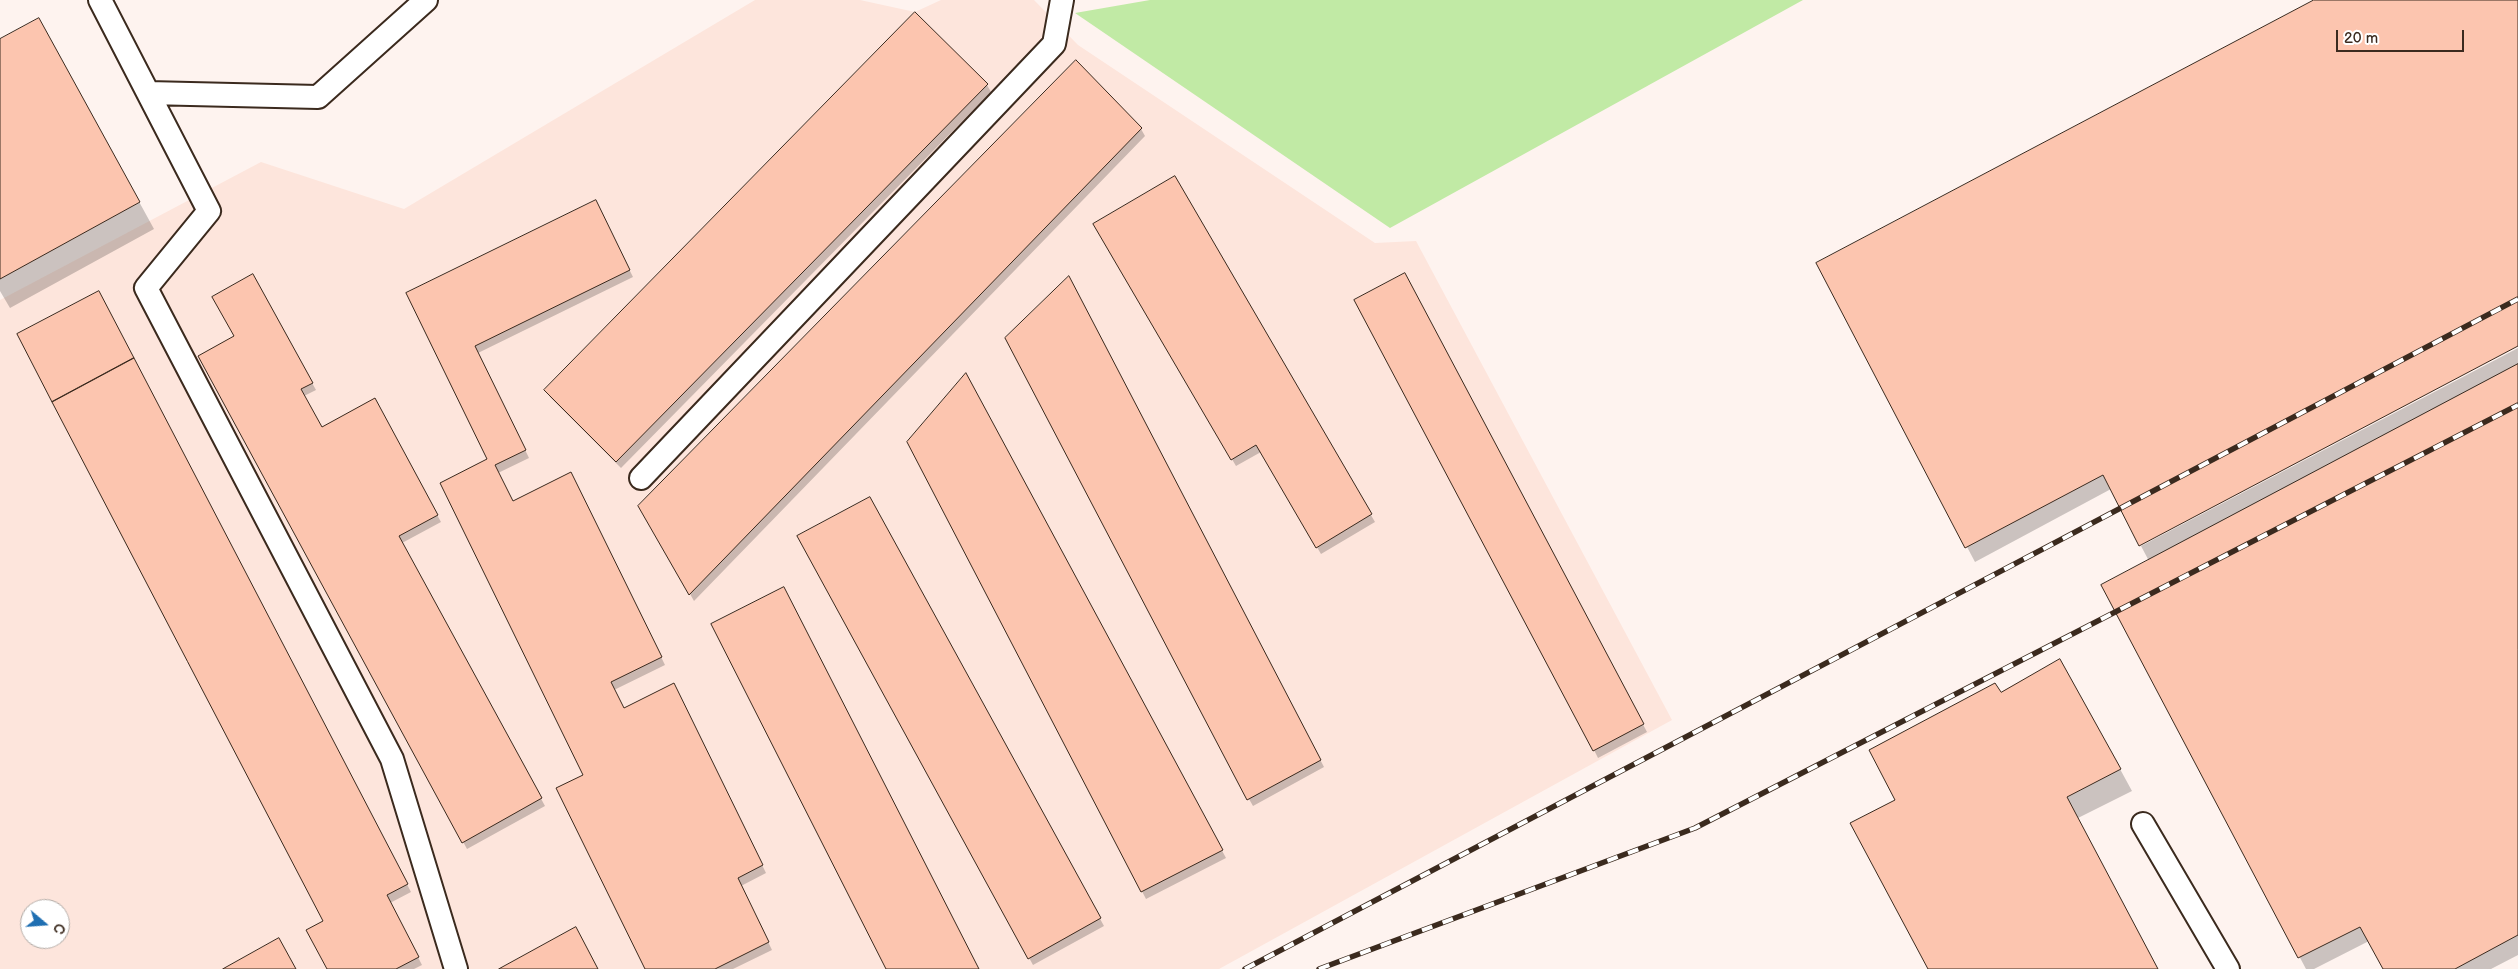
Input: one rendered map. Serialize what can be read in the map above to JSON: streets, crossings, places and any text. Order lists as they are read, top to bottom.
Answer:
{
  "scale_bar": "20 m",
  "north": "right"
}
